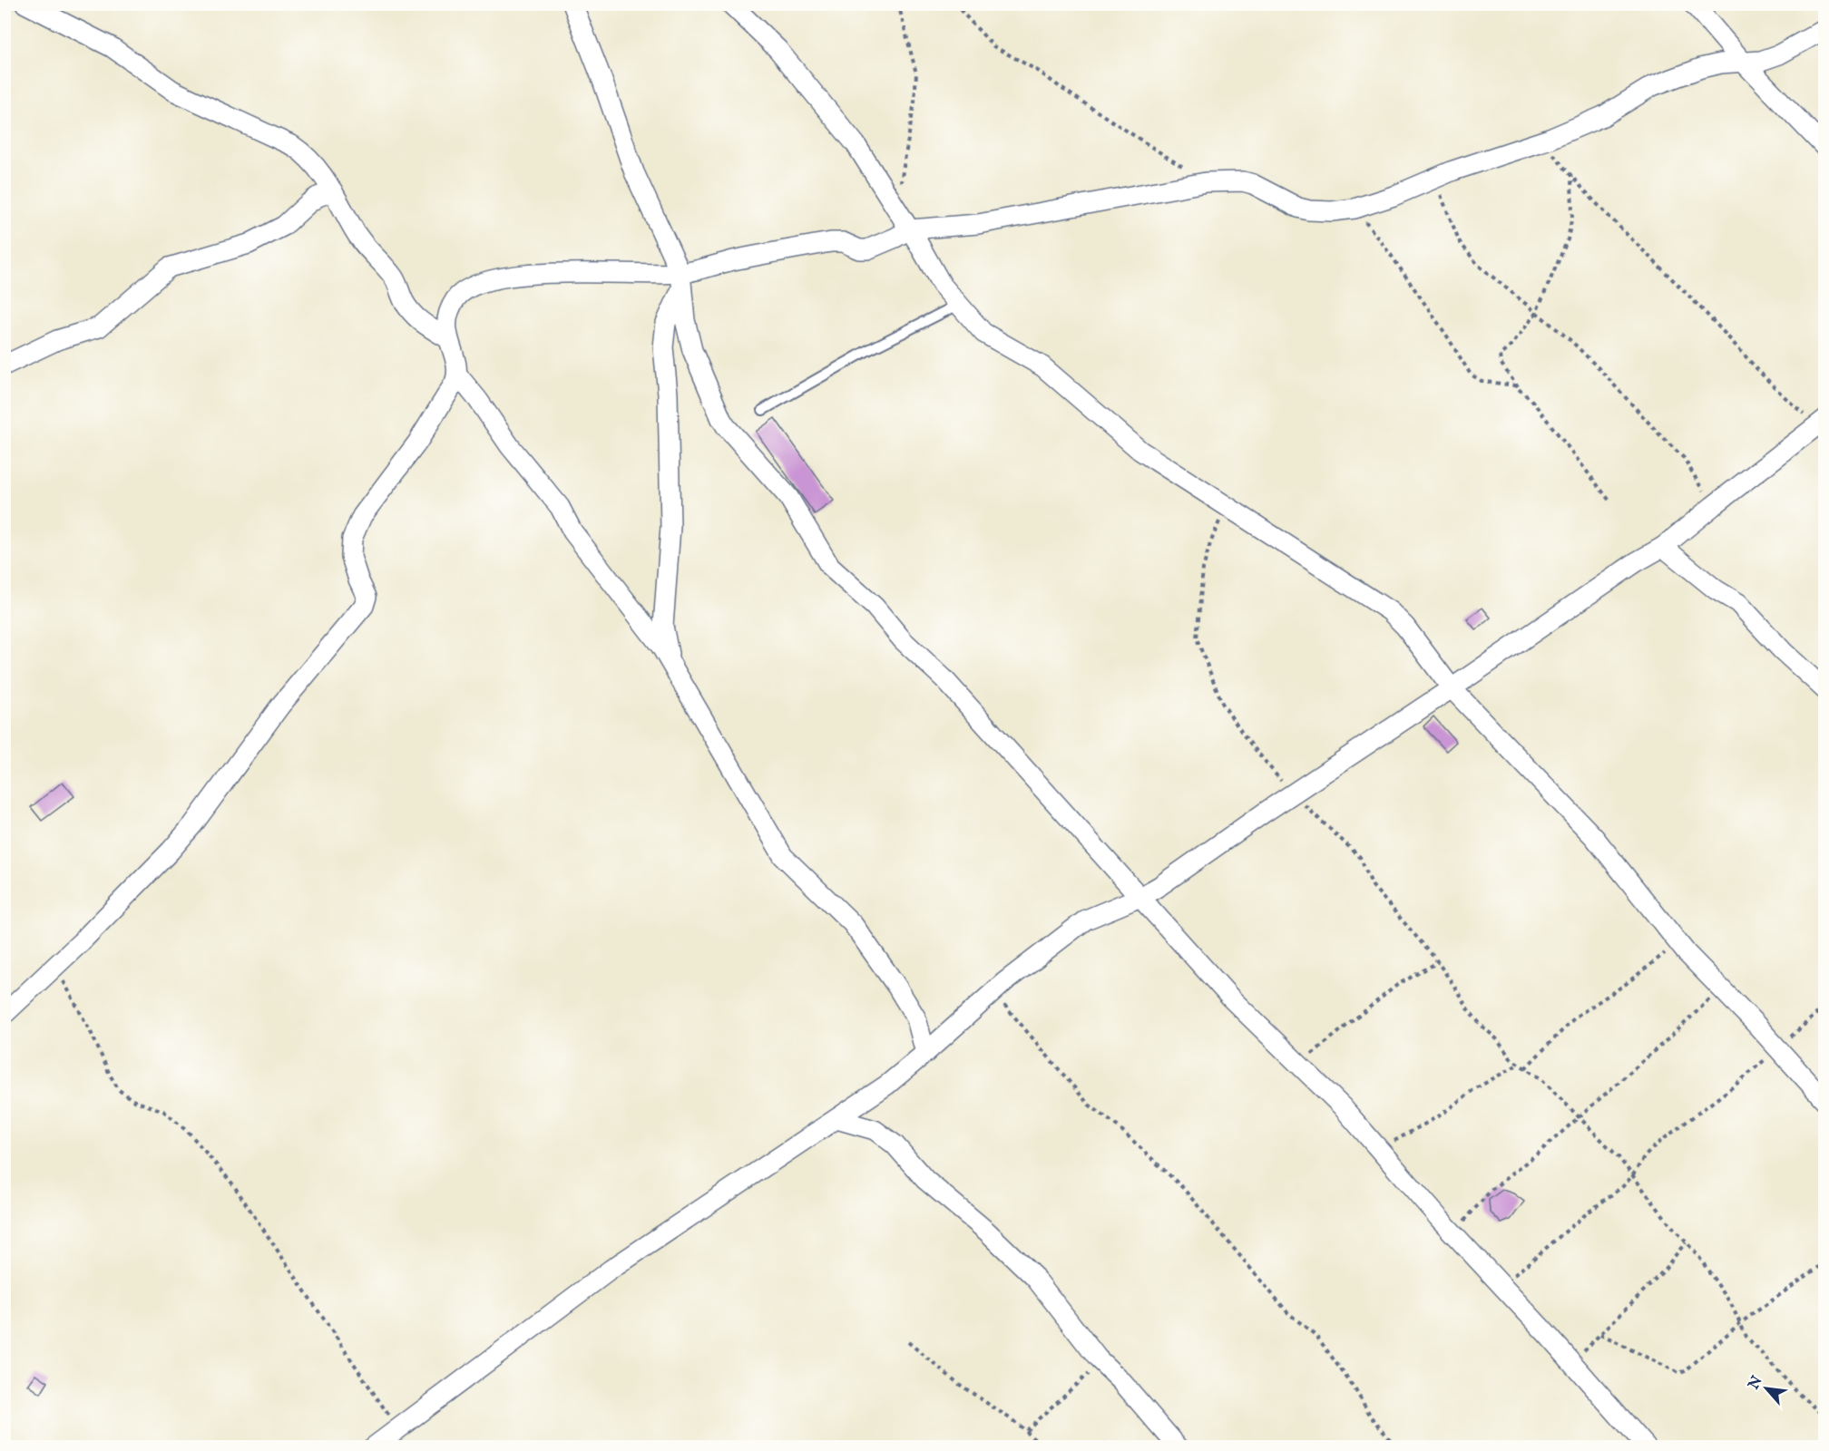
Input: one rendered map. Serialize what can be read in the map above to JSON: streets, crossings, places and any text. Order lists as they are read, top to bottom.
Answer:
{
  "north": "top left"
}
